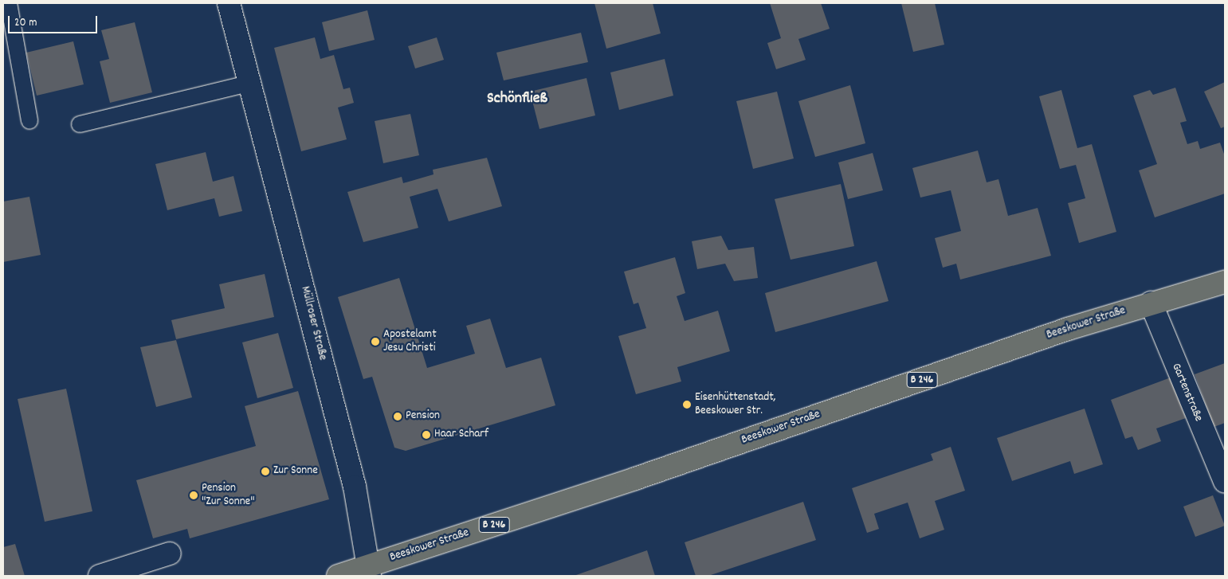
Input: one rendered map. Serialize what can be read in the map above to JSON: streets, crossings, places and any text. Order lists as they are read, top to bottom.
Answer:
{
  "streets": {
    "main road": [
      "Müllroser Straße",
      "Beeskower Straße",
      "B 246",
      "Gartenstraße"
    ]
  },
  "crossings": [
    ["Müllroser Straße", "Beeskower Straße"],
    ["Beeskower Straße", "Gartenstraße"]
  ],
  "districts": ["Schönfließ"],
  "places": [
    "Apostelamt Jesu Christi",
    "Eisenhüttenstadt, Beeskower Str.",
    "Pension",
    "Haar Scharf",
    "Zur Sonne",
    "Pension \"Zur Sonne\""
  ],
  "scale_bar": "20 m"
}
